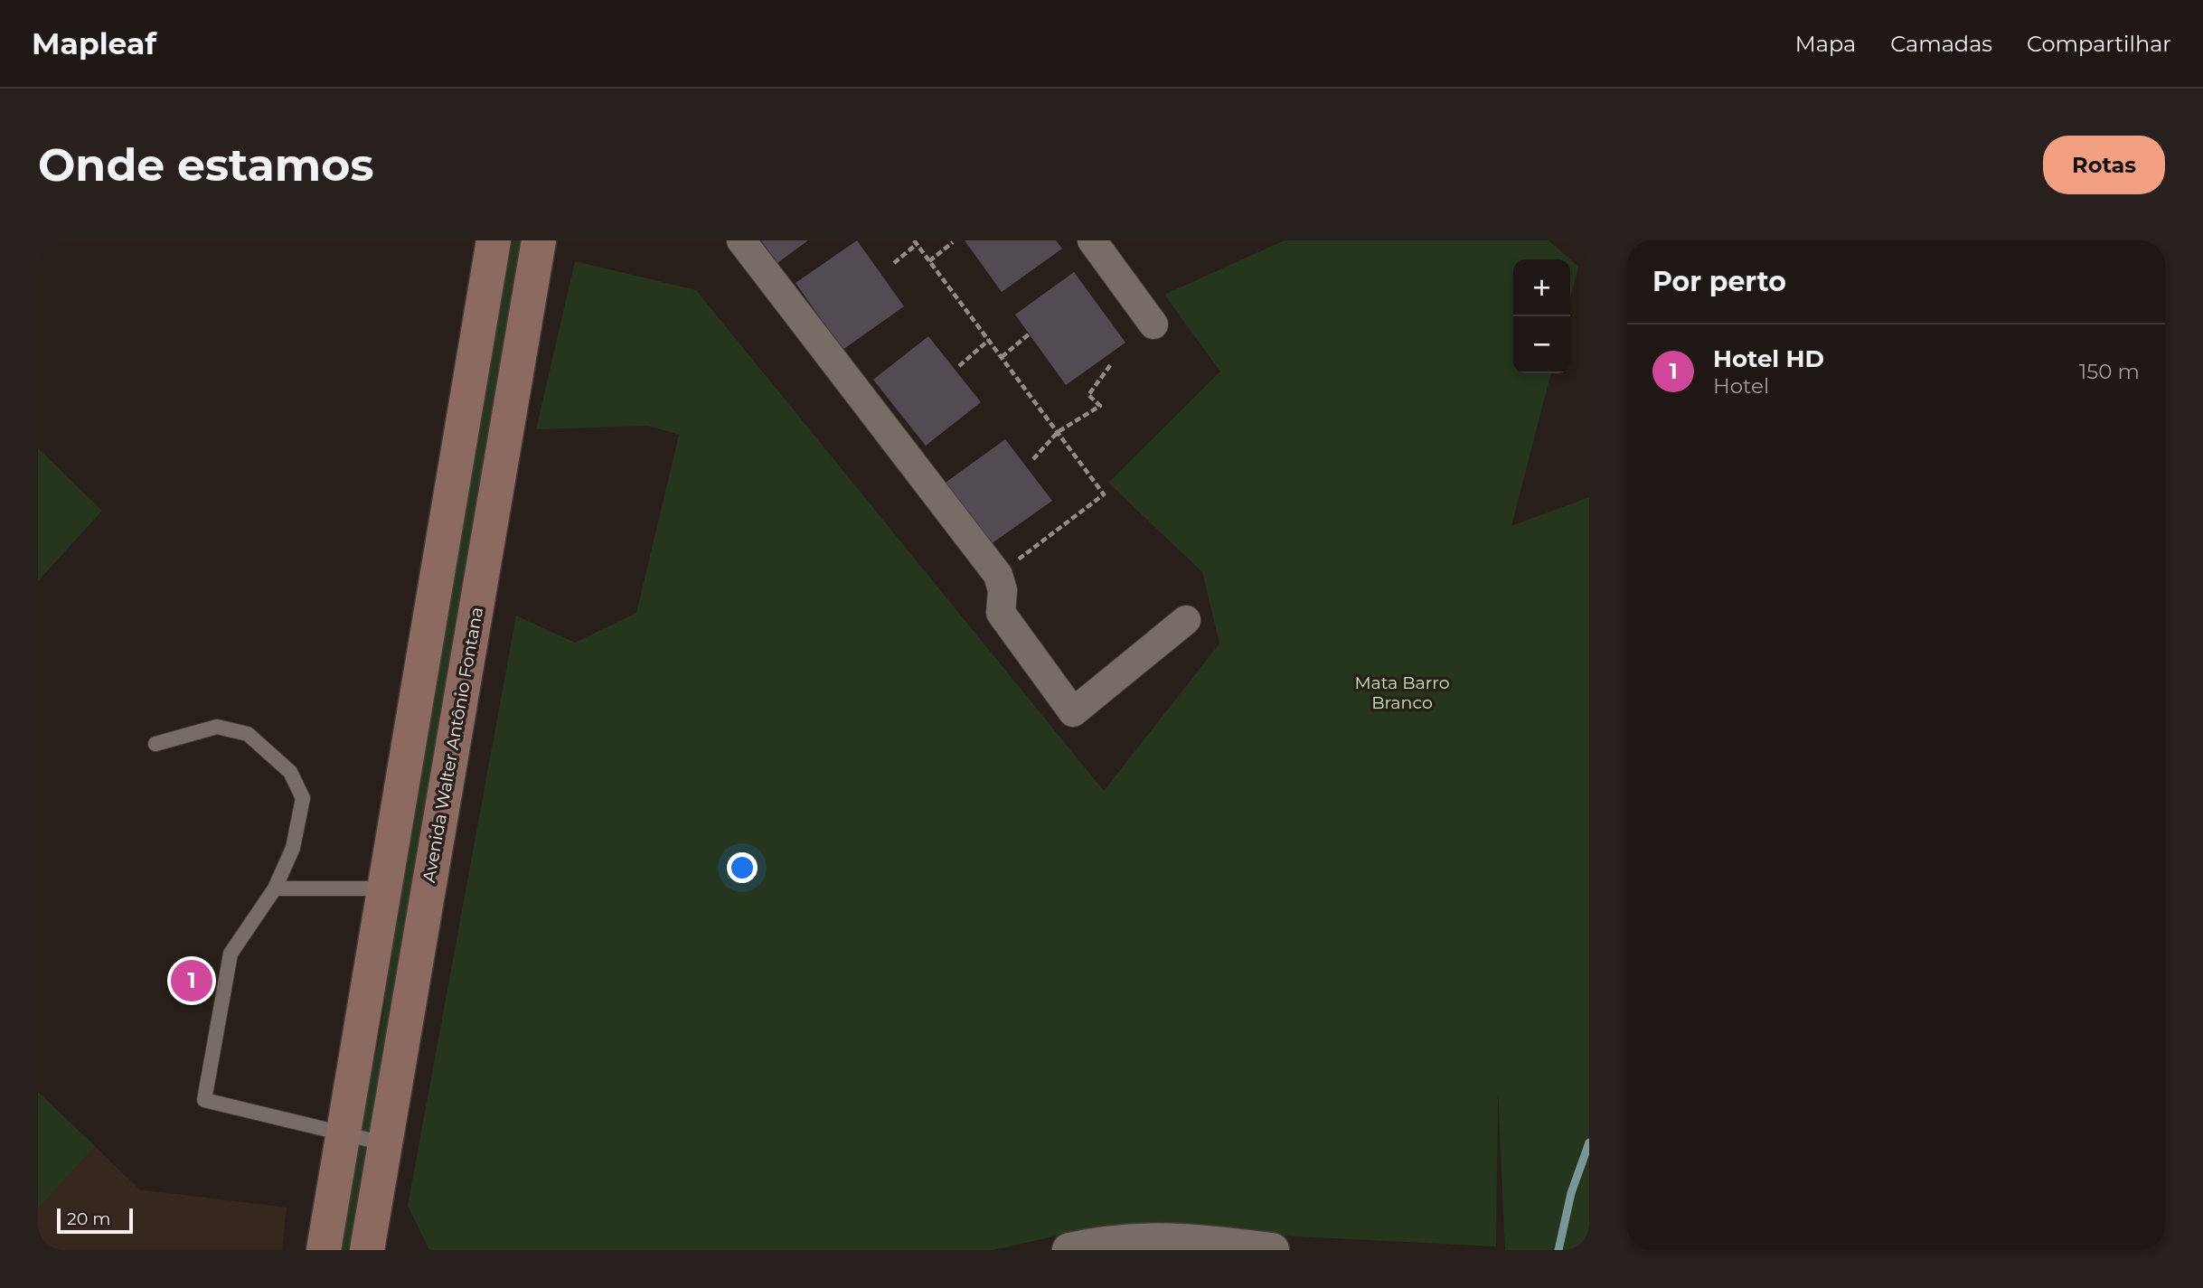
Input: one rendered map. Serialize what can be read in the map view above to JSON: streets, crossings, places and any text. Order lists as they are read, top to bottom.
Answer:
{
  "streets": {
    "main road": ["Avenida Walter Antônio Fontana"]
  },
  "parks": ["Mata Barro Branco"],
  "scale_bar": "20 m",
  "page": {
    "header": "Mapleaf",
    "nav": ["Mapa", "Camadas", "Compartilhar"],
    "buttons": "Rotas",
    "title": "Onde estamos",
    "heading": "Por perto",
    "map_buttons": ["+", "−"],
    "list": [
      {
        "mark": "1",
        "name": "Hotel HD",
        "note": "Hotel",
        "value": "150 m"
      }
    ],
    "pins": "1",
    "scale": "20 m"
  }
}
